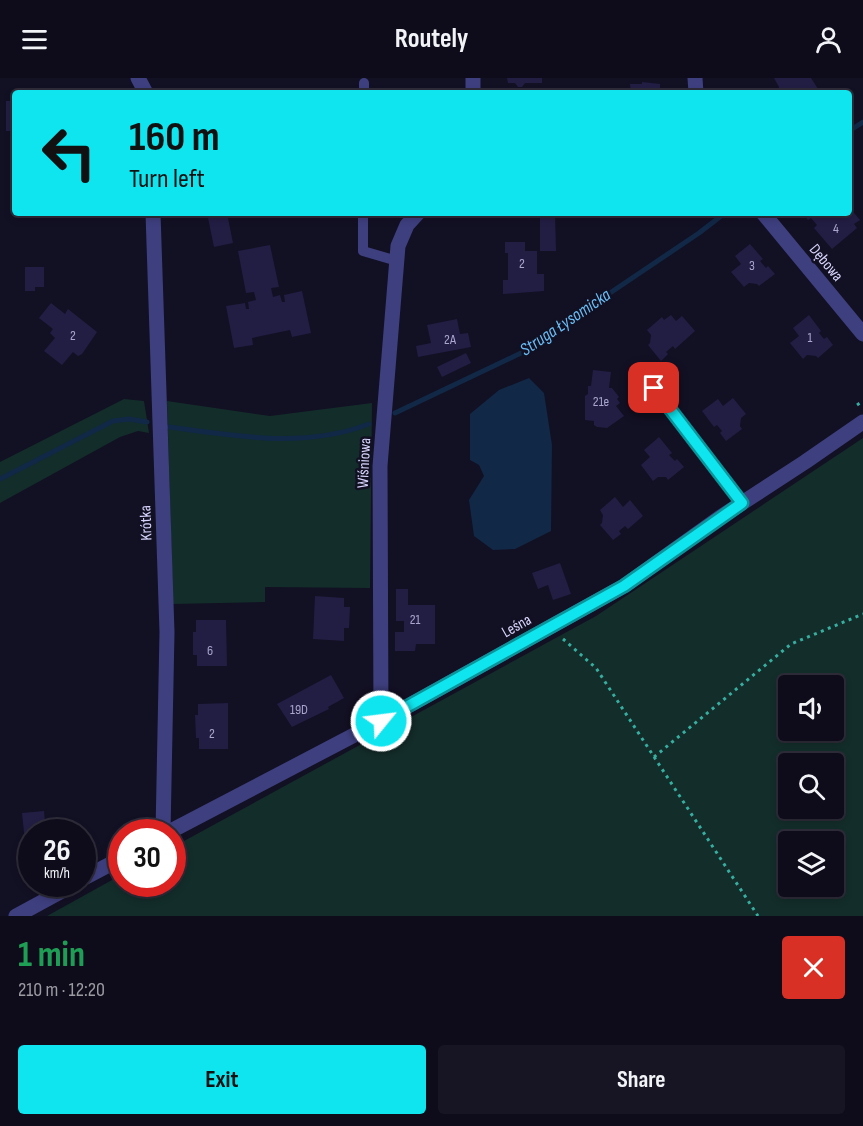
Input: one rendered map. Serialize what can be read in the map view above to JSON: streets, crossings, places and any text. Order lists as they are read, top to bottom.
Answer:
{
  "streets": {
    "street": [
      "Dębowa",
      "Wiśniowa",
      "Krótka",
      "Leśna"
    ]
  },
  "crossings": [
    ["Wiśniowa", "Leśna"]
  ],
  "water": ["Struga Łysomicka"],
  "house_numbers": [
    "4",
    "2",
    "3",
    "2",
    "1",
    "2A",
    "21e",
    "21",
    "6",
    "19D",
    "2"
  ],
  "page": {
    "header": "Routely",
    "turn": ["160 m", "Turn left"],
    "speed": "26 km/h",
    "limit": "30",
    "heading": ["1 min", "210 m · 12:20"],
    "buttons": ["Exit", "Share"]
  }
}
